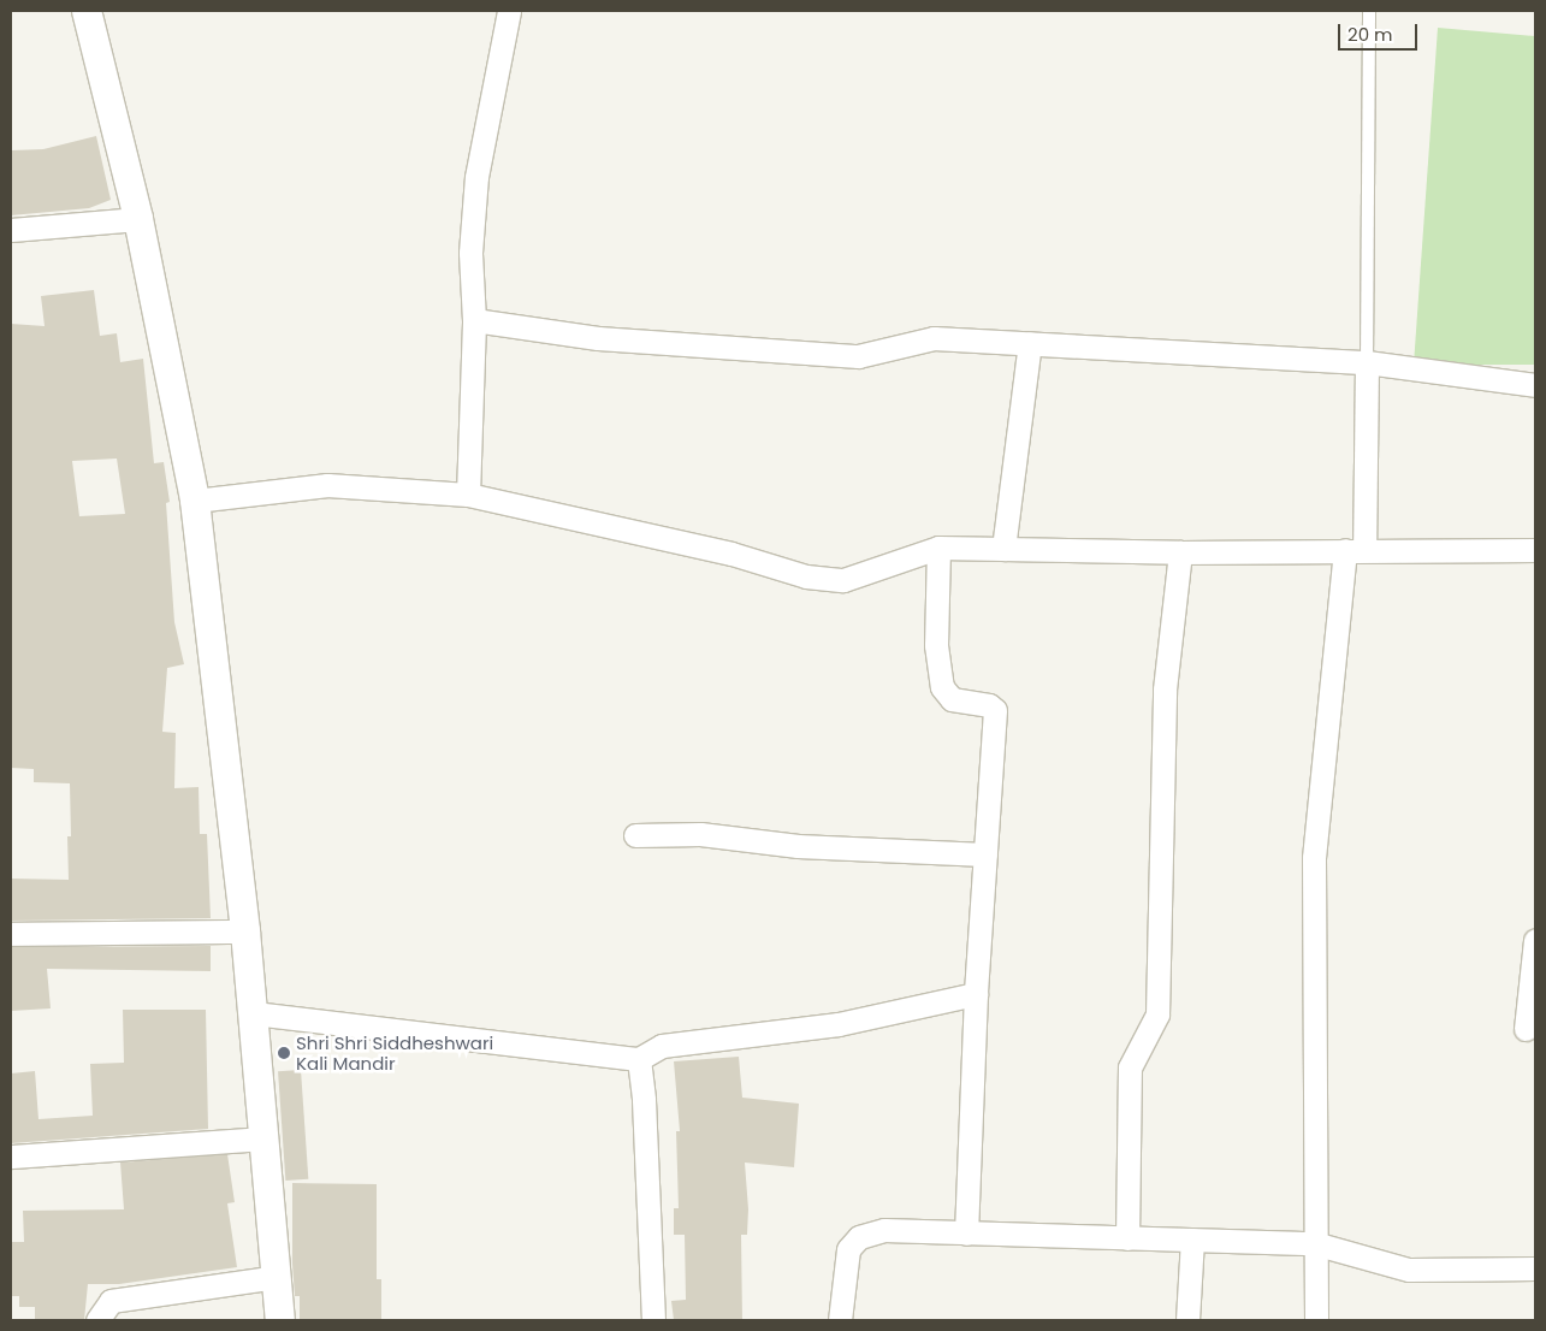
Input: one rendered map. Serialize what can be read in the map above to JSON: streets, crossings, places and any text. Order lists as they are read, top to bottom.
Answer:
{
  "places": ["Shri Shri Siddheshwari Kali Mandir"],
  "scale_bar": "20 m"
}
